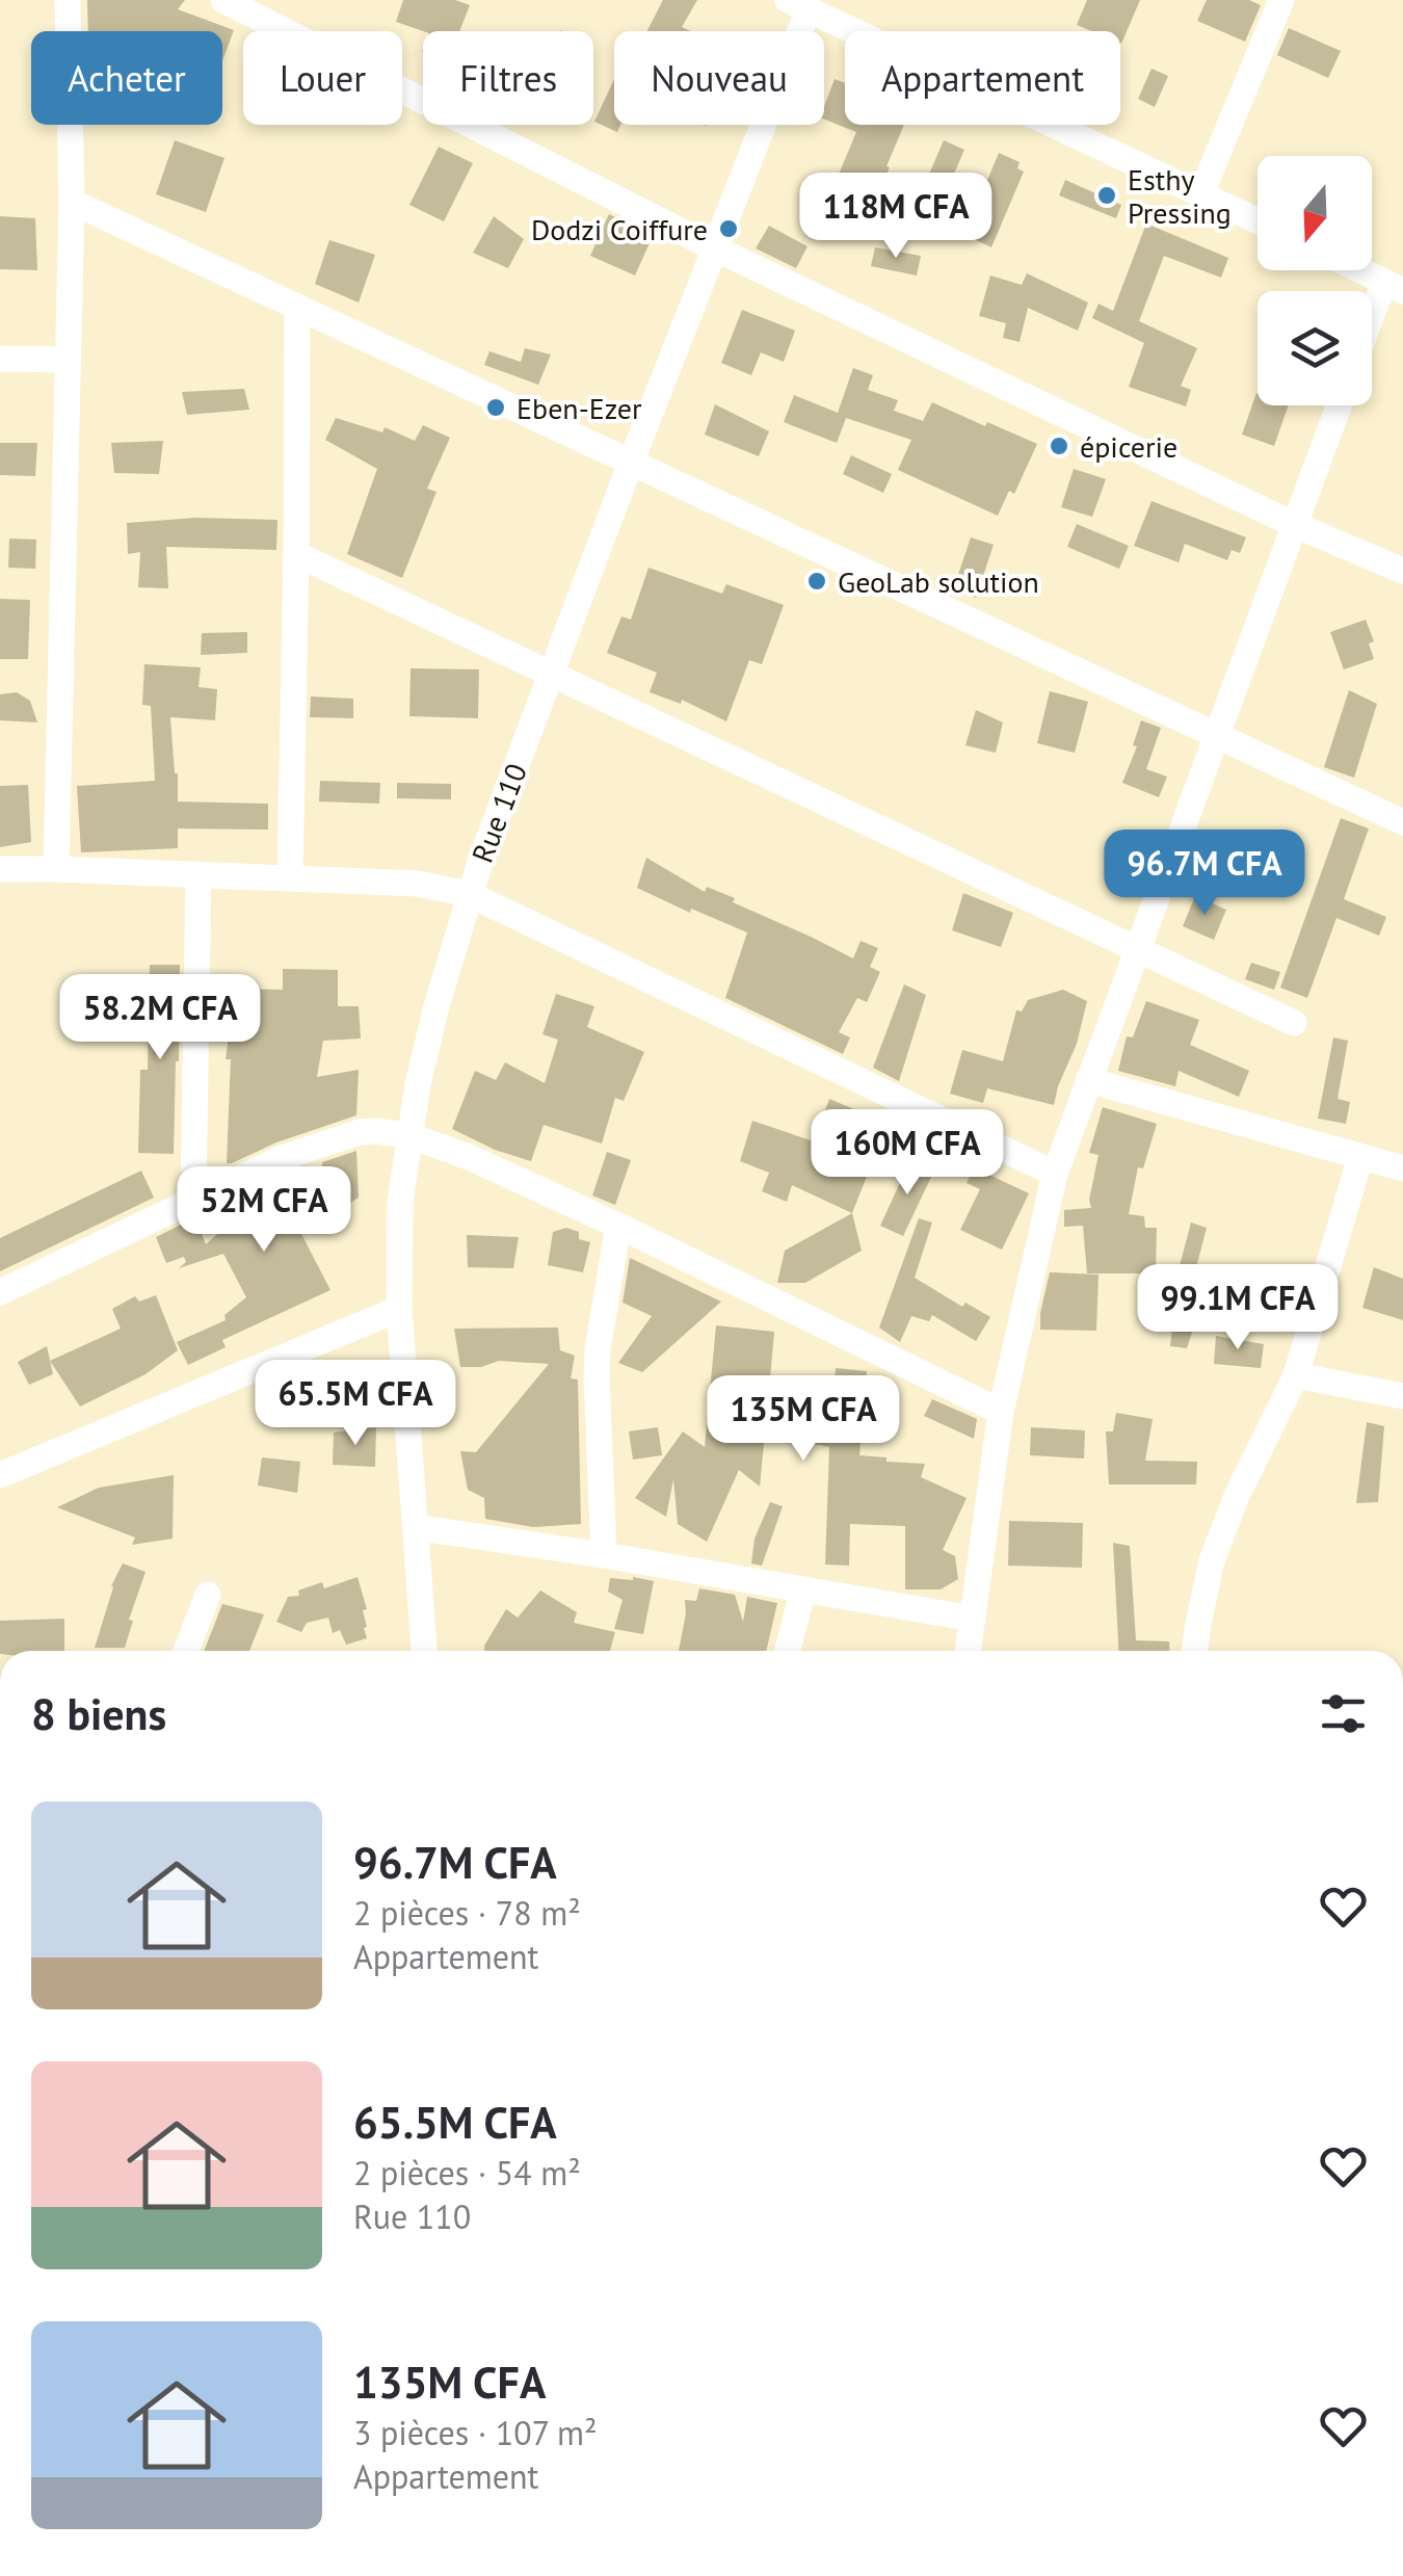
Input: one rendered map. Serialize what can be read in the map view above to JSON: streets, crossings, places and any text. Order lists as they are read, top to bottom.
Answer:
{
  "streets": {
    "street": ["Rue 110"]
  },
  "places": [
    "Esthy Pressing",
    "Dodzi Coiffure",
    "Eben-Ezer",
    "épicerie",
    "GeoLab solution"
  ],
  "north": "bottom",
  "page": {
    "chip": [
      "Acheter",
      "Louer",
      "Filtres",
      "Nouveau",
      "Appartement"
    ],
    "price": [
      "118M CFA",
      "96.7M CFA",
      "58.2M CFA",
      "160M CFA",
      "52M CFA",
      "99.1M CFA",
      "65.5M CFA",
      "135M CFA"
    ],
    "heading": "8 biens",
    "list": [
      {
        "name": "96.7M CFA",
        "note": "2 pièces · 78 m² · Appartement"
      },
      {
        "name": "65.5M CFA",
        "note": "2 pièces · 54 m² · Rue 110"
      },
      {
        "name": "135M CFA",
        "note": "3 pièces · 107 m² · Appartement"
      }
    ]
  }
}
